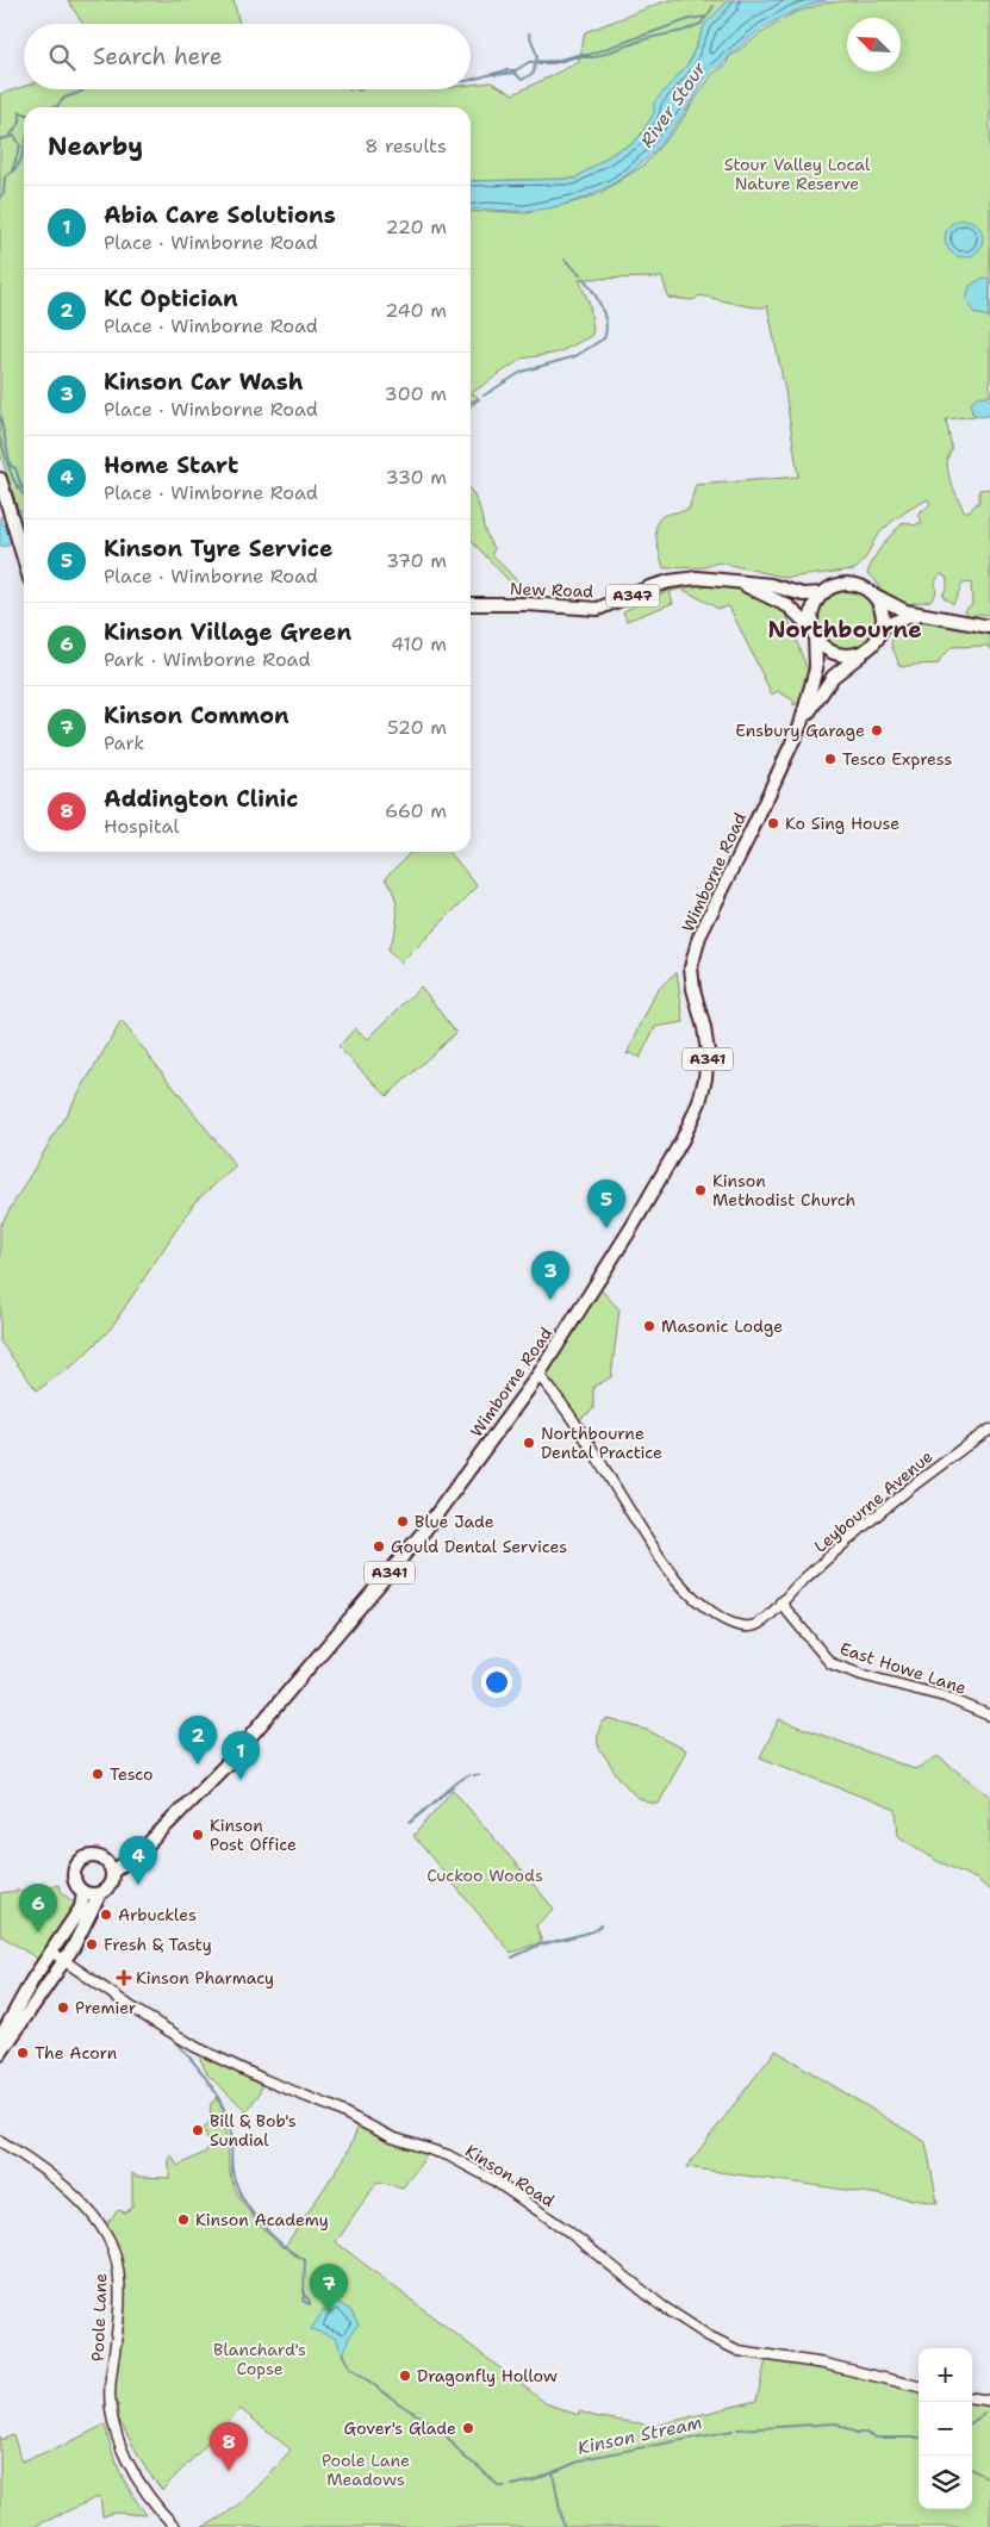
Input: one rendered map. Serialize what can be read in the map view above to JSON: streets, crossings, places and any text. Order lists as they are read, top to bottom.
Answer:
{
  "streets": {
    "main road": [
      "New Road",
      "A347",
      "Wimborne Road",
      "A341"
    ],
    "street": [
      "Leybourne Avenue",
      "East Howe Lane",
      "Kinson Road",
      "Poole Lane"
    ]
  },
  "crossings": [
    ["New Road", "Wimborne Road"],
    ["Leybourne Avenue", "East Howe Lane"]
  ],
  "districts": ["Northbourne"],
  "water": ["River Stour", "Kinson Stream"],
  "parks": [
    "Stour Valley Local Nature Reserve",
    "Cuckoo Woods",
    "Blanchard's Copse",
    "Poole Lane Meadows"
  ],
  "places": {
    "other": [
      "Ensbury Garage",
      "Tesco Express",
      "Ko Sing House",
      "Kinson Methodist Church",
      "Masonic Lodge",
      "Northbourne Dental Practice",
      "Blue Jade",
      "Gould Dental Services",
      "Tesco",
      "Kinson Post Office",
      "Arbuckles",
      "Fresh & Tasty",
      "Premier",
      "The Acorn",
      "Bill & Bob's Sundial",
      "Kinson Academy",
      "Dragonfly Hollow",
      "Gover's Glade"
    ],
    "health": ["Kinson Pharmacy"]
  },
  "north": "top left",
  "page": {
    "search": "Search here",
    "heading": ["Nearby", "8 results"],
    "list": [
      {
        "mark": "1",
        "name": "Abia Care Solutions",
        "note": "Place · Wimborne Road",
        "value": "220 m"
      },
      {
        "mark": "2",
        "name": "KC Optician",
        "note": "Place · Wimborne Road",
        "value": "240 m"
      },
      {
        "mark": "3",
        "name": "Kinson Car Wash",
        "note": "Place · Wimborne Road",
        "value": "300 m"
      },
      {
        "mark": "4",
        "name": "Home Start",
        "note": "Place · Wimborne Road",
        "value": "330 m"
      },
      {
        "mark": "5",
        "name": "Kinson Tyre Service",
        "note": "Place · Wimborne Road",
        "value": "370 m"
      },
      {
        "mark": "6",
        "name": "Kinson Village Green",
        "note": "Park · Wimborne Road",
        "value": "410 m"
      },
      {
        "mark": "7",
        "name": "Kinson Common",
        "note": "Park",
        "value": "520 m"
      },
      {
        "mark": "8",
        "name": "Addington Clinic",
        "note": "Hospital",
        "value": "660 m"
      }
    ],
    "pins": [
      "5",
      "3",
      "2",
      "1",
      "4",
      "6",
      "7",
      "8"
    ],
    "map_buttons": ["+", "−"]
  }
}
